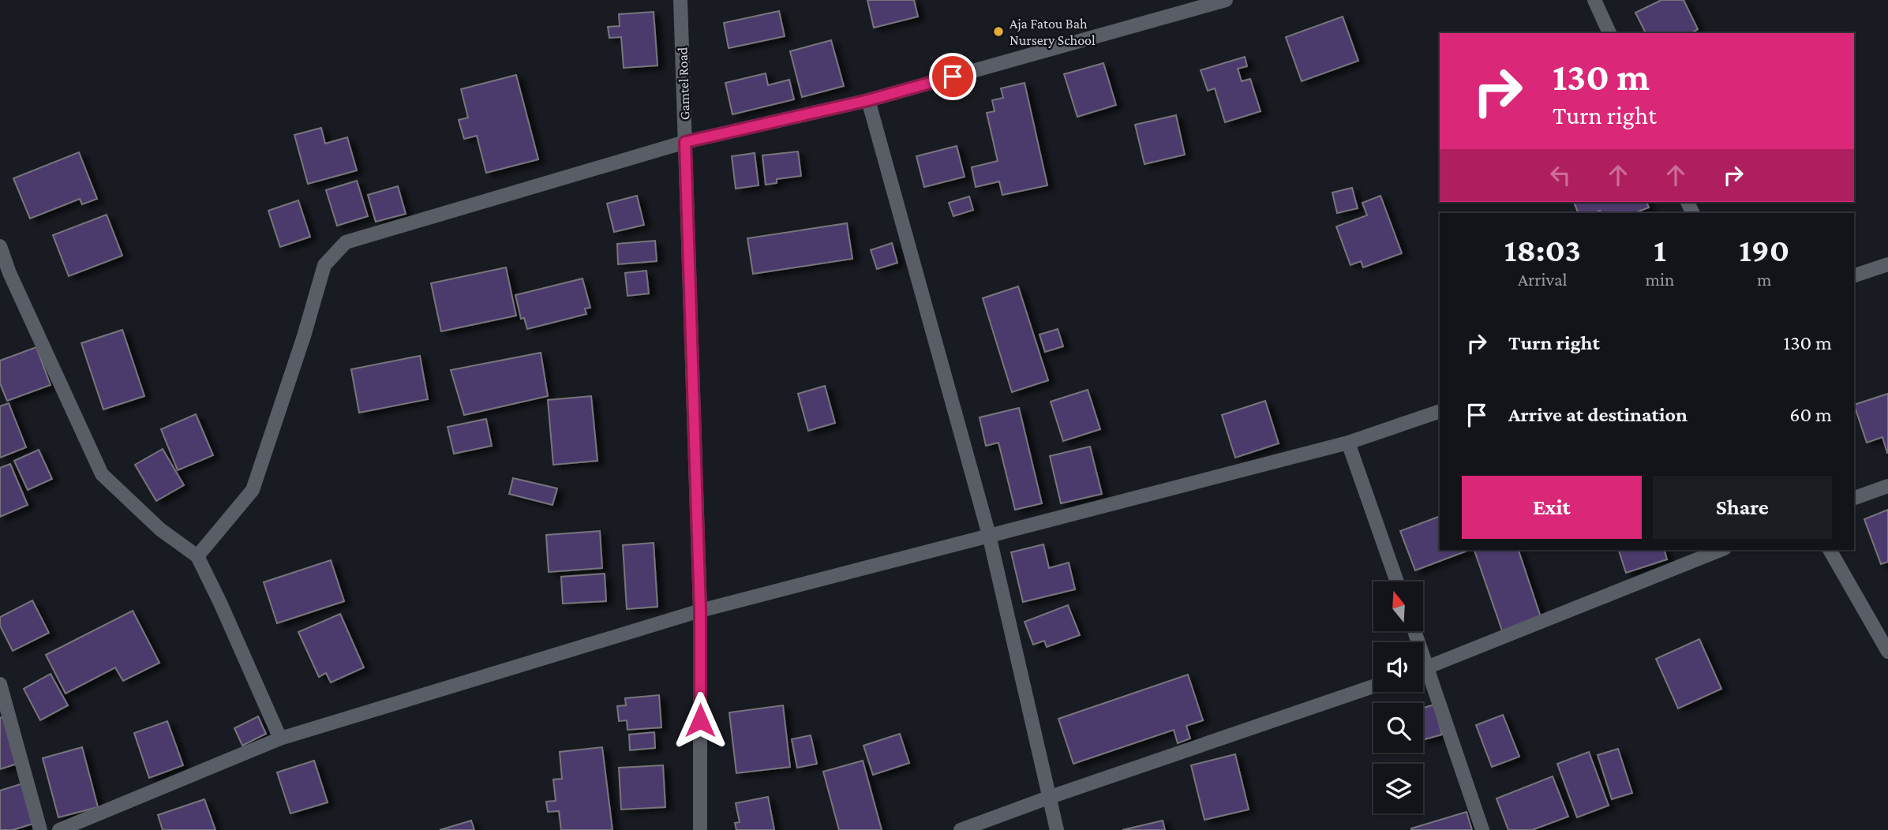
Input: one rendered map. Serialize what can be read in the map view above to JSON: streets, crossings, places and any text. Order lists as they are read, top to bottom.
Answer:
{
  "streets": {
    "street": ["Gamtel Road"]
  },
  "places": ["Aja Fatou Bah Nursery School"],
  "north": "top",
  "page": {
    "turn": ["130 m", "Turn right"],
    "eta": [
      "18:03",
      "Arrival",
      "1",
      "min",
      "190",
      "m"
    ],
    "list": [
      {
        "name": "Turn right",
        "value": "130 m"
      },
      {
        "name": "Arrive at destination",
        "value": "60 m"
      }
    ],
    "buttons": ["Exit", "Share"]
  }
}
